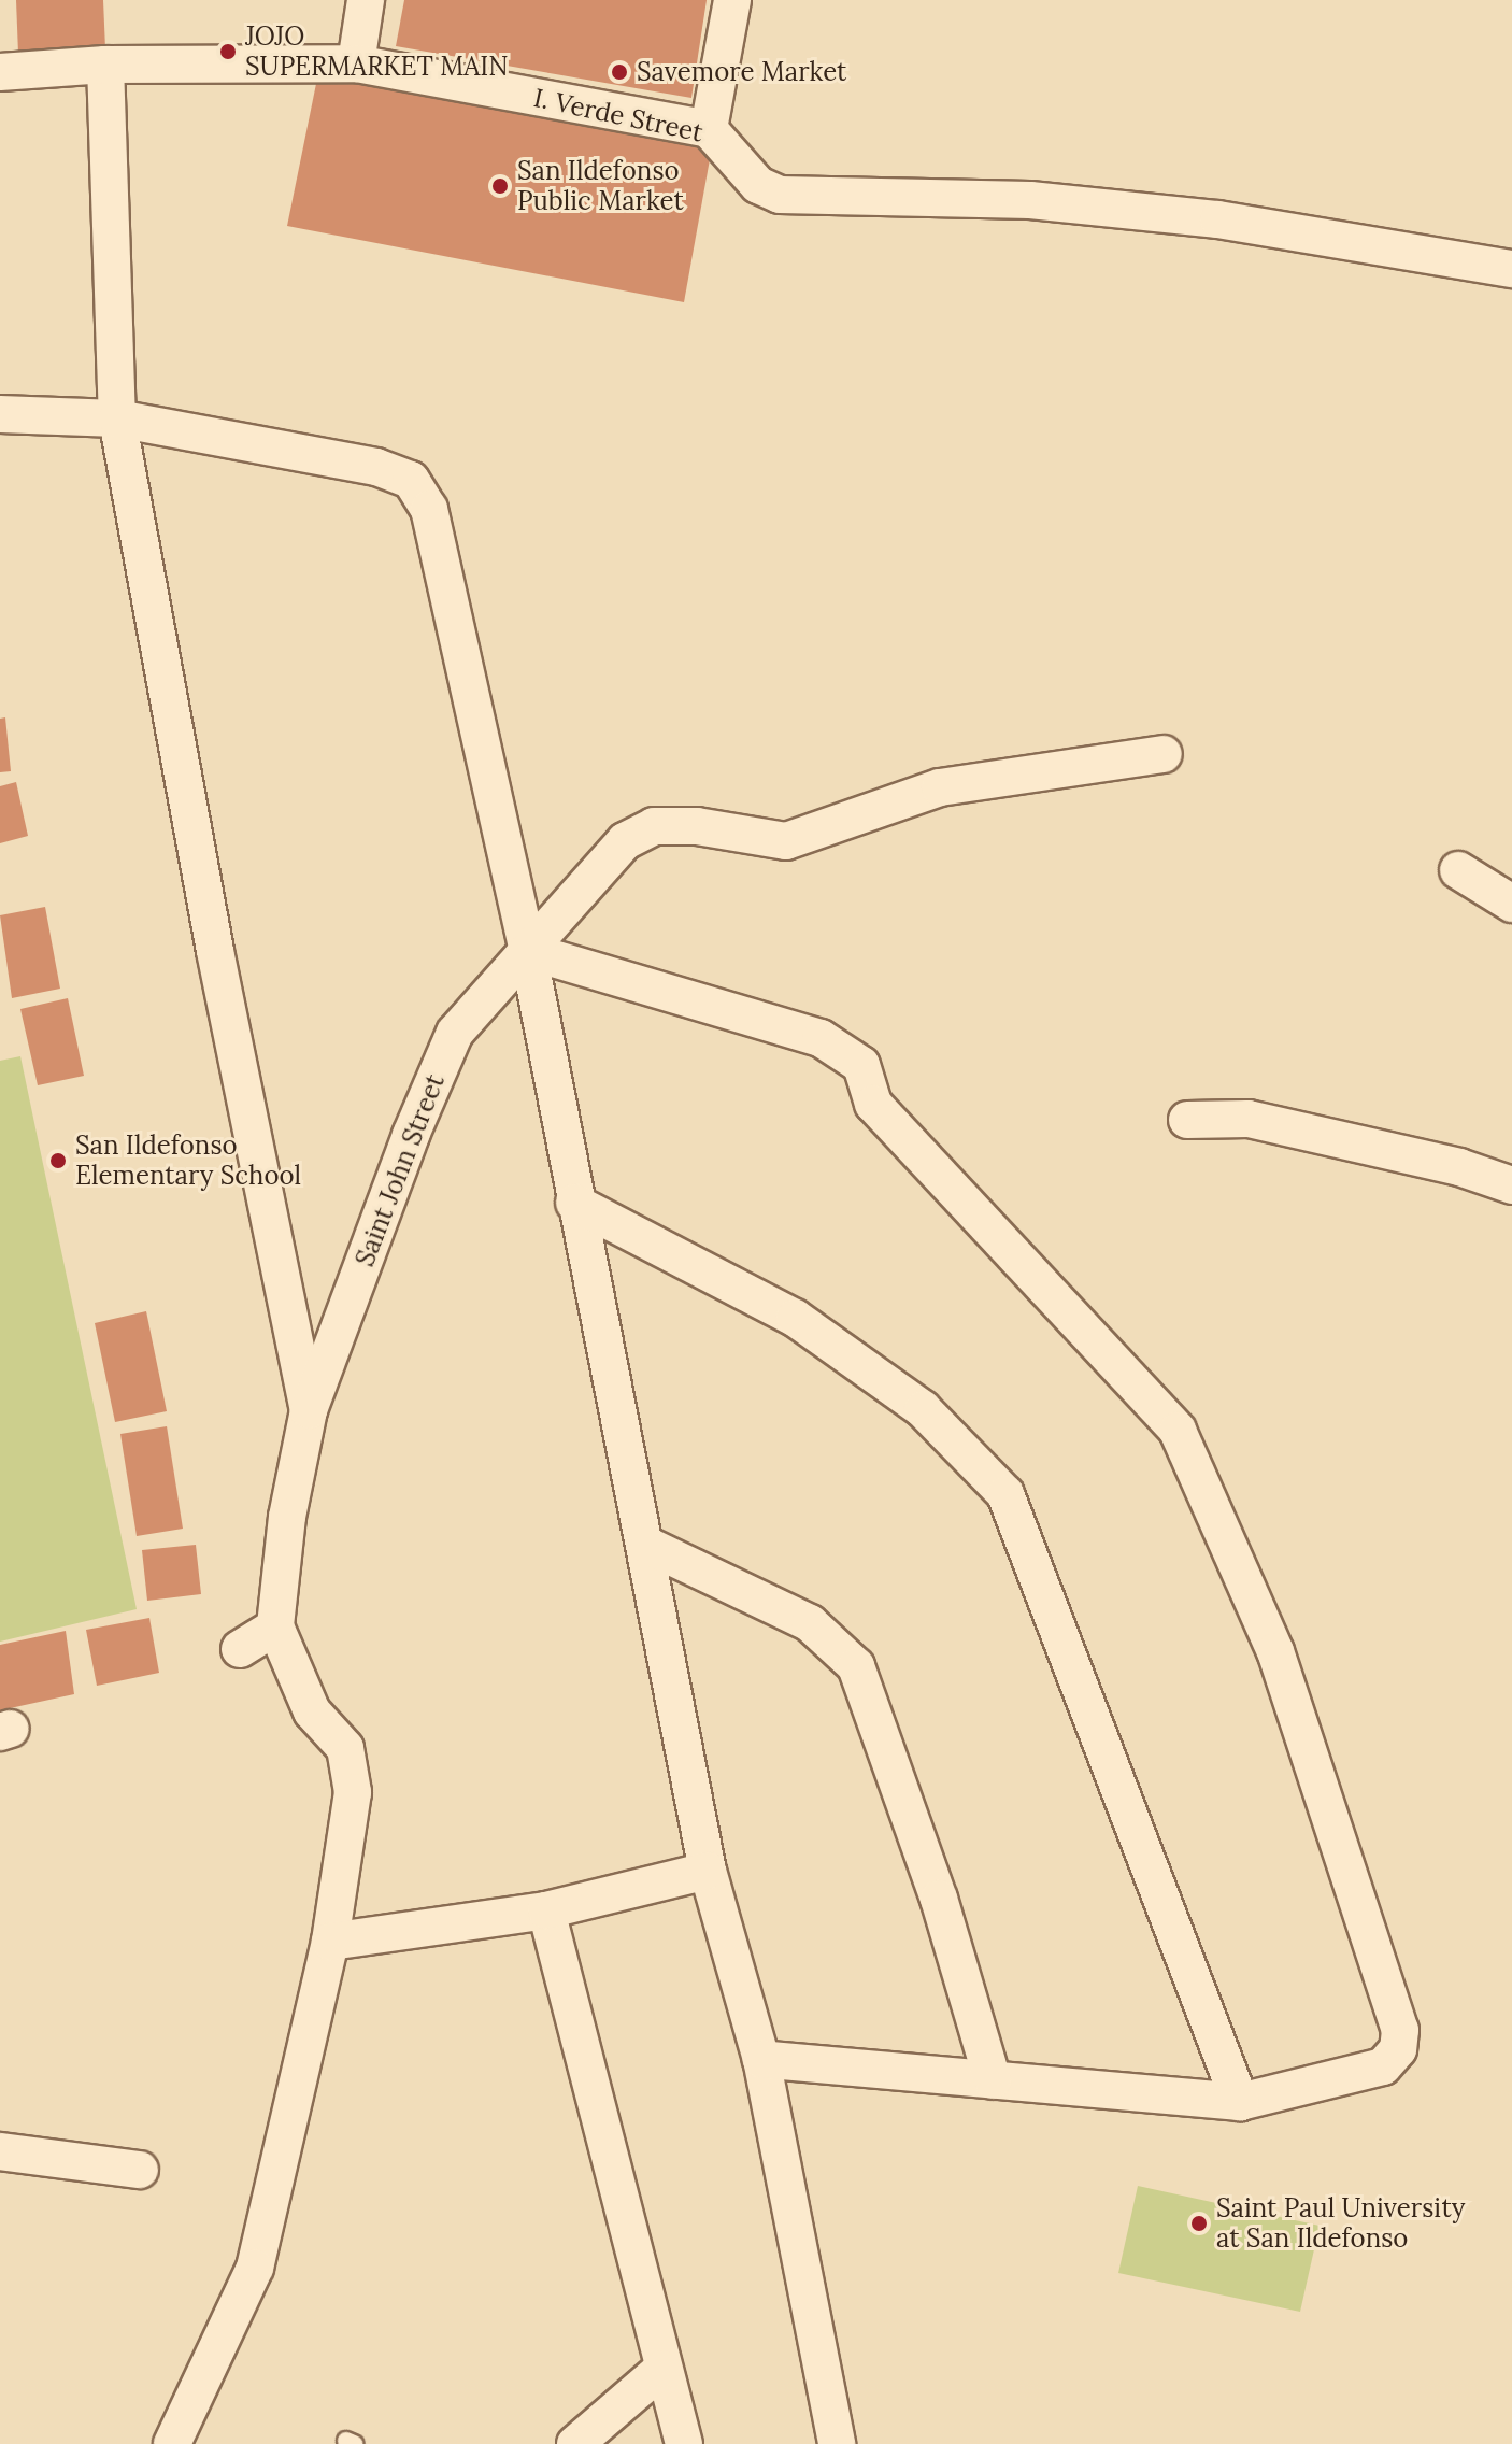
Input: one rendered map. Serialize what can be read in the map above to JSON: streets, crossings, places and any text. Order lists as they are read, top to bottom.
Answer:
{
  "streets": {
    "street": ["I. Verde Street", "Saint John Street"]
  },
  "places": [
    "JOJO SUPERMARKET MAIN",
    "Savemore Market",
    "San Ildefonso Public Market",
    "San Ildefonso Elementary School",
    "Saint Paul University at San Ildefonso"
  ]
}
